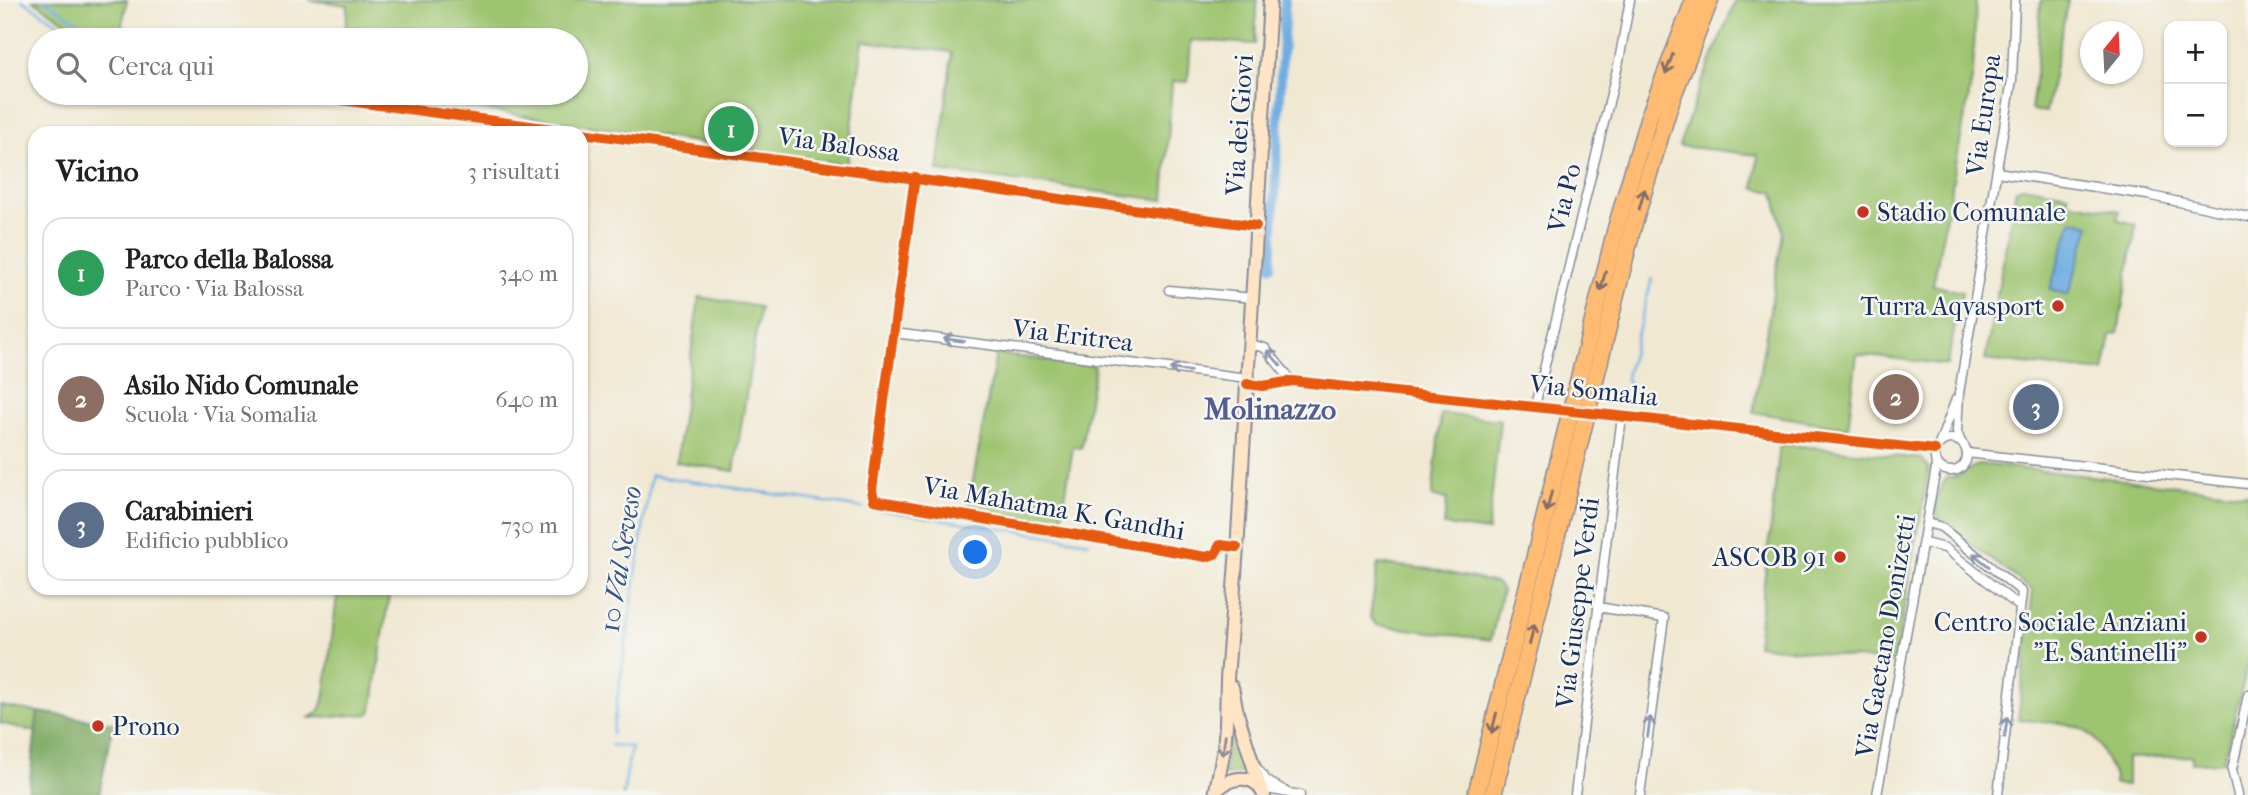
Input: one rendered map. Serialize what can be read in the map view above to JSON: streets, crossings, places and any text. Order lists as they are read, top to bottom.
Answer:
{
  "streets": {
    "main road": ["Via dei Giovi"],
    "street": [
      "Via Europa",
      "Via Balossa",
      "Via Po",
      "Via Eritrea",
      "Via Somalia",
      "Via Mahatma K. Gandhi",
      "Via Giuseppe Verdi",
      "Via Gaetano Donizetti"
    ]
  },
  "crossings": [
    ["Via Europa", "Via Somalia"],
    ["Via Europa", "Via Gaetano Donizetti"],
    ["Via dei Giovi", "Via Balossa"],
    ["Via dei Giovi", "Via Eritrea"],
    ["Via dei Giovi", "Via Somalia"],
    ["Via dei Giovi", "Via Mahatma K. Gandhi"],
    ["Via Po", "Via Somalia"],
    ["Via Eritrea", "Via Somalia"],
    ["Via Eritrea", "Via Mahatma K. Gandhi"],
    ["Via Somalia", "Via Giuseppe Verdi"],
    ["Via Somalia", "Via Gaetano Donizetti"]
  ],
  "one_way": ["Via Eritrea"],
  "districts": ["Molinazzo"],
  "water": ["10 Val Seveso"],
  "places": [
    "Stadio Comunale",
    "Turra Aqvasport",
    "ASCOB 91",
    "Centro Sociale Anziani \"E. Santinelli\"",
    "Prono"
  ],
  "north": "top",
  "page": {
    "map_buttons": ["+", "−"],
    "search": "Cerca qui",
    "pins": ["1", "2", "3"],
    "heading": ["Vicino", "3 risultati"],
    "list": [
      {
        "mark": "1",
        "name": "Parco della Balossa",
        "note": "Parco · Via Balossa",
        "value": "340 m"
      },
      {
        "mark": "2",
        "name": "Asilo Nido Comunale",
        "note": "Scuola · Via Somalia",
        "value": "640 m"
      },
      {
        "mark": "3",
        "name": "Carabinieri",
        "note": "Edificio pubblico",
        "value": "730 m"
      }
    ]
  }
}
